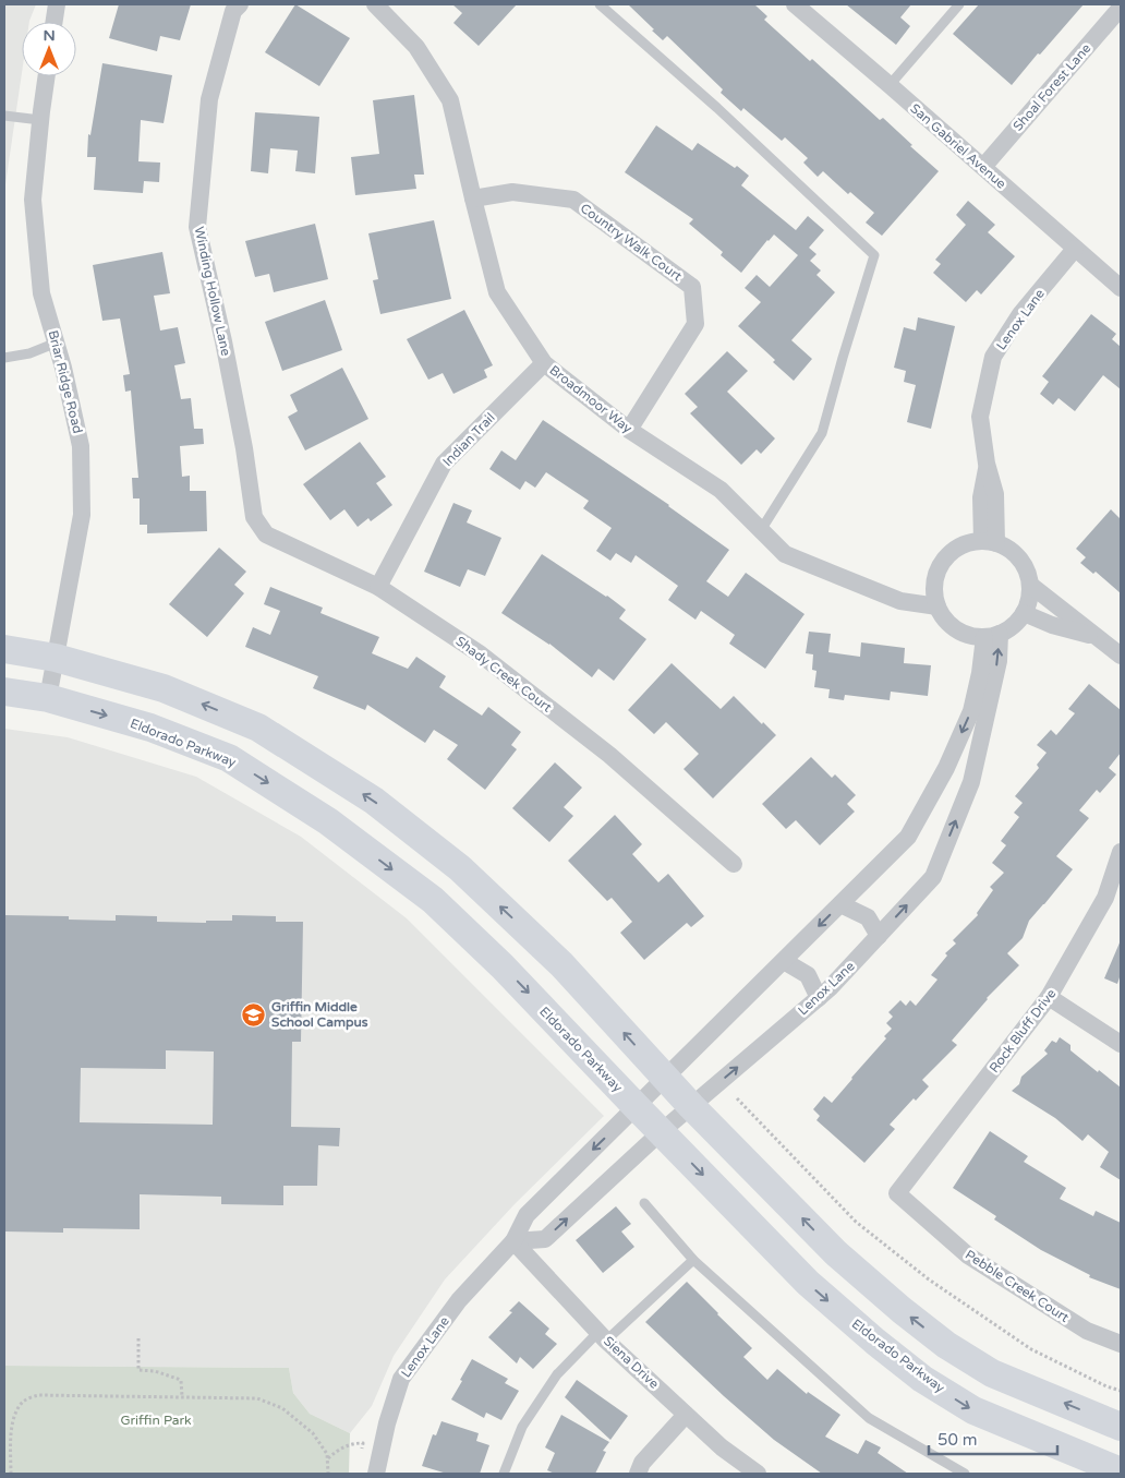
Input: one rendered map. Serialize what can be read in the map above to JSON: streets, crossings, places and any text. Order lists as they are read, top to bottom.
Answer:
{
  "streets": {
    "main road": ["Eldorado Parkway"],
    "street": [
      "Shoal Forest Lane",
      "San Gabriel Avenue",
      "Country Walk Court",
      "Winding Hollow Lane",
      "Lenox Lane",
      "Briar Ridge Road",
      "Broadmoor Way",
      "Indian Trail",
      "Shady Creek Court",
      "Rock Bluff Drive",
      "Pebble Creek Court",
      "Siena Drive"
    ]
  },
  "crossings": [
    ["Shoal Forest Lane", "San Gabriel Avenue"],
    ["San Gabriel Avenue", "Lenox Lane"],
    ["Country Walk Court", "Broadmoor Way"],
    ["Winding Hollow Lane", "Shady Creek Court"],
    ["Lenox Lane", "Broadmoor Way"],
    ["Lenox Lane", "Eldorado Parkway"],
    ["Lenox Lane", "Siena Drive"],
    ["Briar Ridge Road", "Eldorado Parkway"],
    ["Broadmoor Way", "Indian Trail"],
    ["Indian Trail", "Shady Creek Court"],
    ["Rock Bluff Drive", "Pebble Creek Court"]
  ],
  "parks": ["Griffin Park"],
  "places": {
    "school or university": ["Griffin Middle School Campus"]
  },
  "scale_bar": "50 m",
  "north": "top"
}
